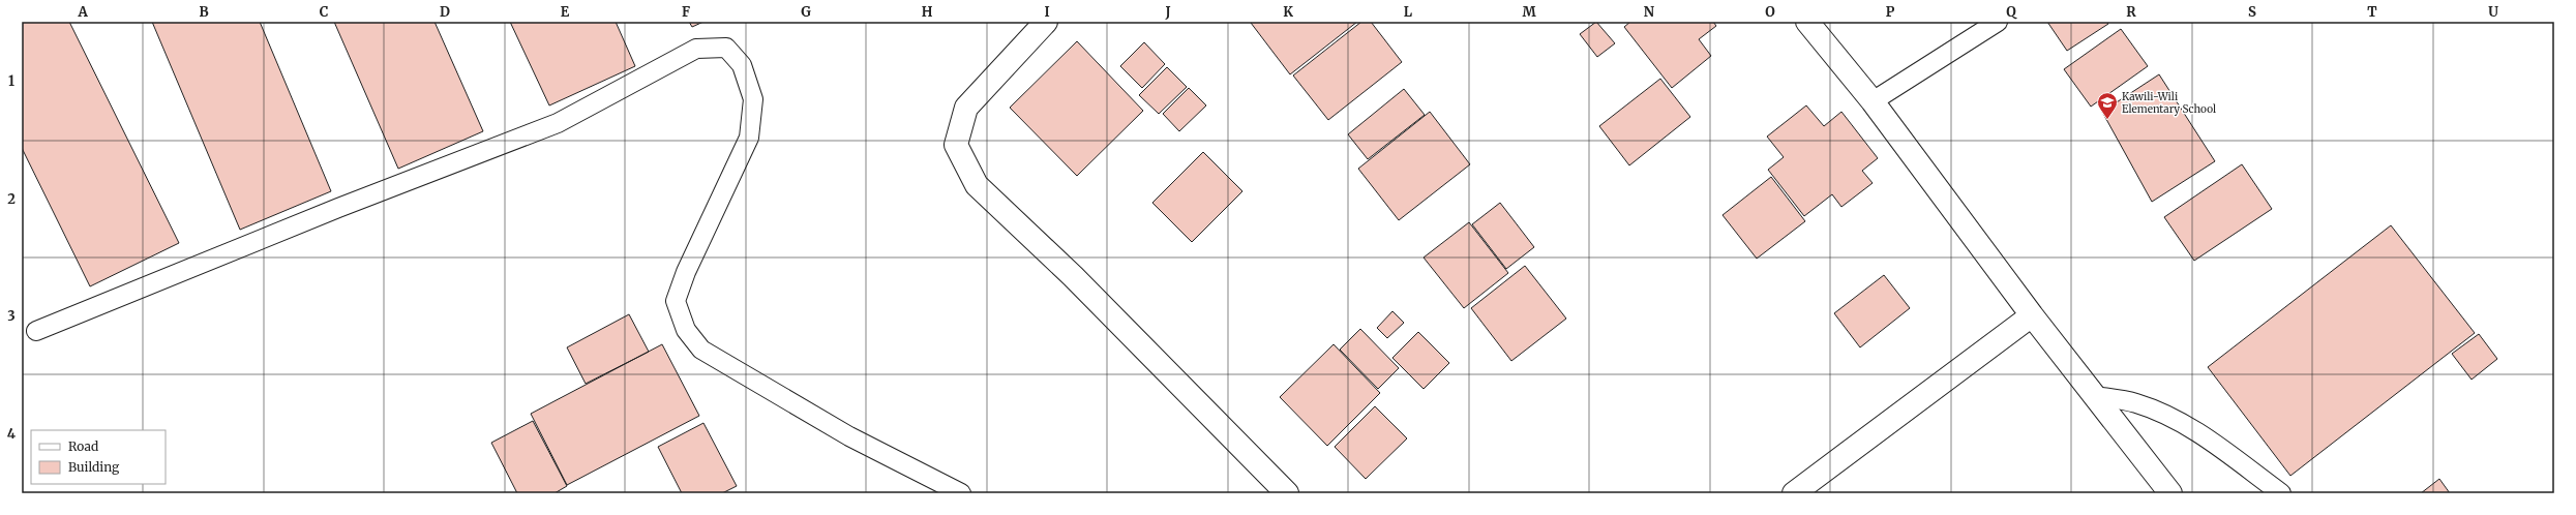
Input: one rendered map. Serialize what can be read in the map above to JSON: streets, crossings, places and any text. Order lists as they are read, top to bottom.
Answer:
{
  "places": {
    "school or university": ["Kawili-Wili Elementary School"]
  },
  "legend": ["Road", "Building"],
  "grid": {
    "columns": [
      "A",
      "B",
      "C",
      "D",
      "E",
      "F",
      "G",
      "H",
      "I",
      "J",
      "K",
      "L",
      "M",
      "N",
      "O",
      "P",
      "Q",
      "R",
      "S",
      "T",
      "U"
    ],
    "rows": [
      "1",
      "2",
      "3",
      "4"
    ]
  }
}
